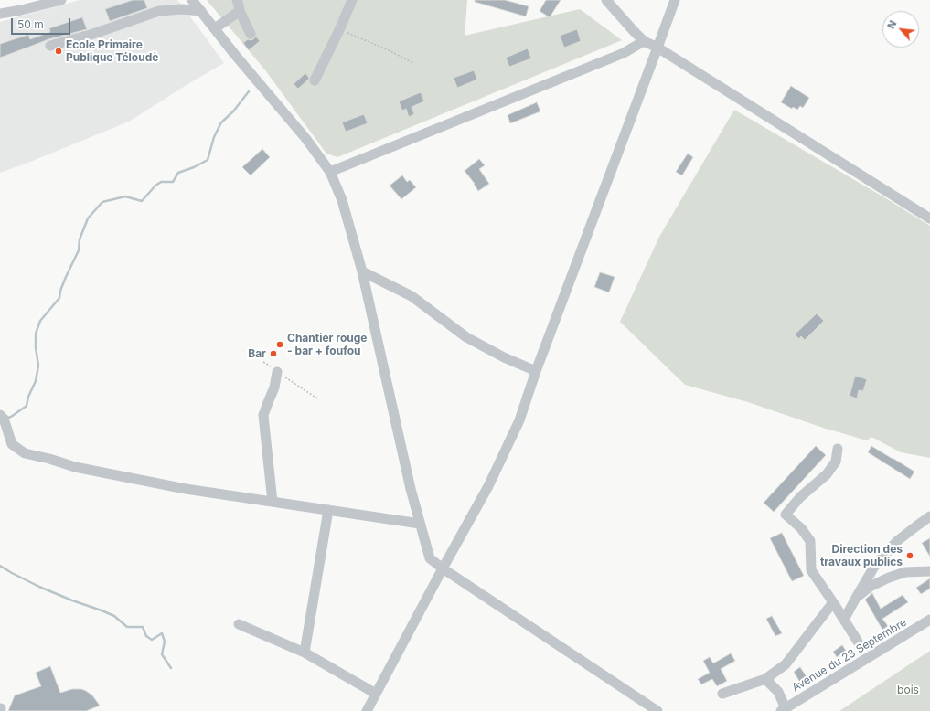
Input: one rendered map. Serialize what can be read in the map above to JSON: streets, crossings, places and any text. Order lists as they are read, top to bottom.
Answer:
{
  "streets": {
    "street": ["Avenue du 23 Septembre"]
  },
  "parks": ["bois"],
  "places": [
    "Ecole Primaire Publique Téloudè",
    "Chantier rouge - bar + foufou",
    "Bar",
    "Direction des travaux publics"
  ],
  "scale_bar": "50 m",
  "north": "top left"
}
